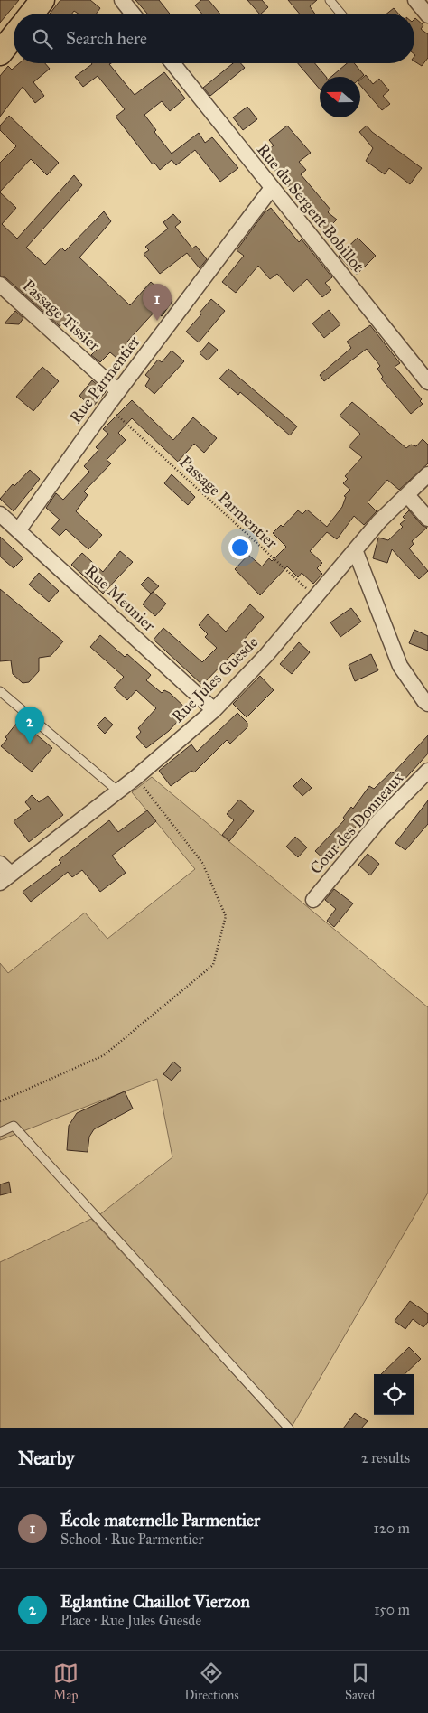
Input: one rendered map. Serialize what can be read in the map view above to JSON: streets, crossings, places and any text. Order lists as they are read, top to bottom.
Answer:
{
  "streets": {
    "street": [
      "Rue du Sergent Bobillot",
      "Passage Tissier",
      "Rue Parmentier",
      "Rue Meunier",
      "Rue Jules Guesde",
      "Cour des Donneaux"
    ],
    "path": ["Passage Parmentier"]
  },
  "crossings": [
    ["Rue du Sergent Bobillot", "Rue Parmentier"],
    ["Passage Tissier", "Rue Parmentier"],
    ["Rue Parmentier", "Rue Meunier"],
    ["Passage Parmentier", "Rue Jules Guesde"],
    ["Rue Meunier", "Rue Jules Guesde"]
  ],
  "north": "left",
  "page": {
    "search": "Search here",
    "pins": ["1", "2"],
    "heading": ["Nearby", "2 results"],
    "list": [
      {
        "mark": "1",
        "name": "École maternelle Parmentier",
        "note": "School · Rue Parmentier",
        "value": "120 m"
      },
      {
        "mark": "2",
        "name": "Eglantine Chaillot Vierzon",
        "note": "Place · Rue Jules Guesde",
        "value": "150 m"
      }
    ],
    "nav": ["Map", "Directions", "Saved"]
  }
}
